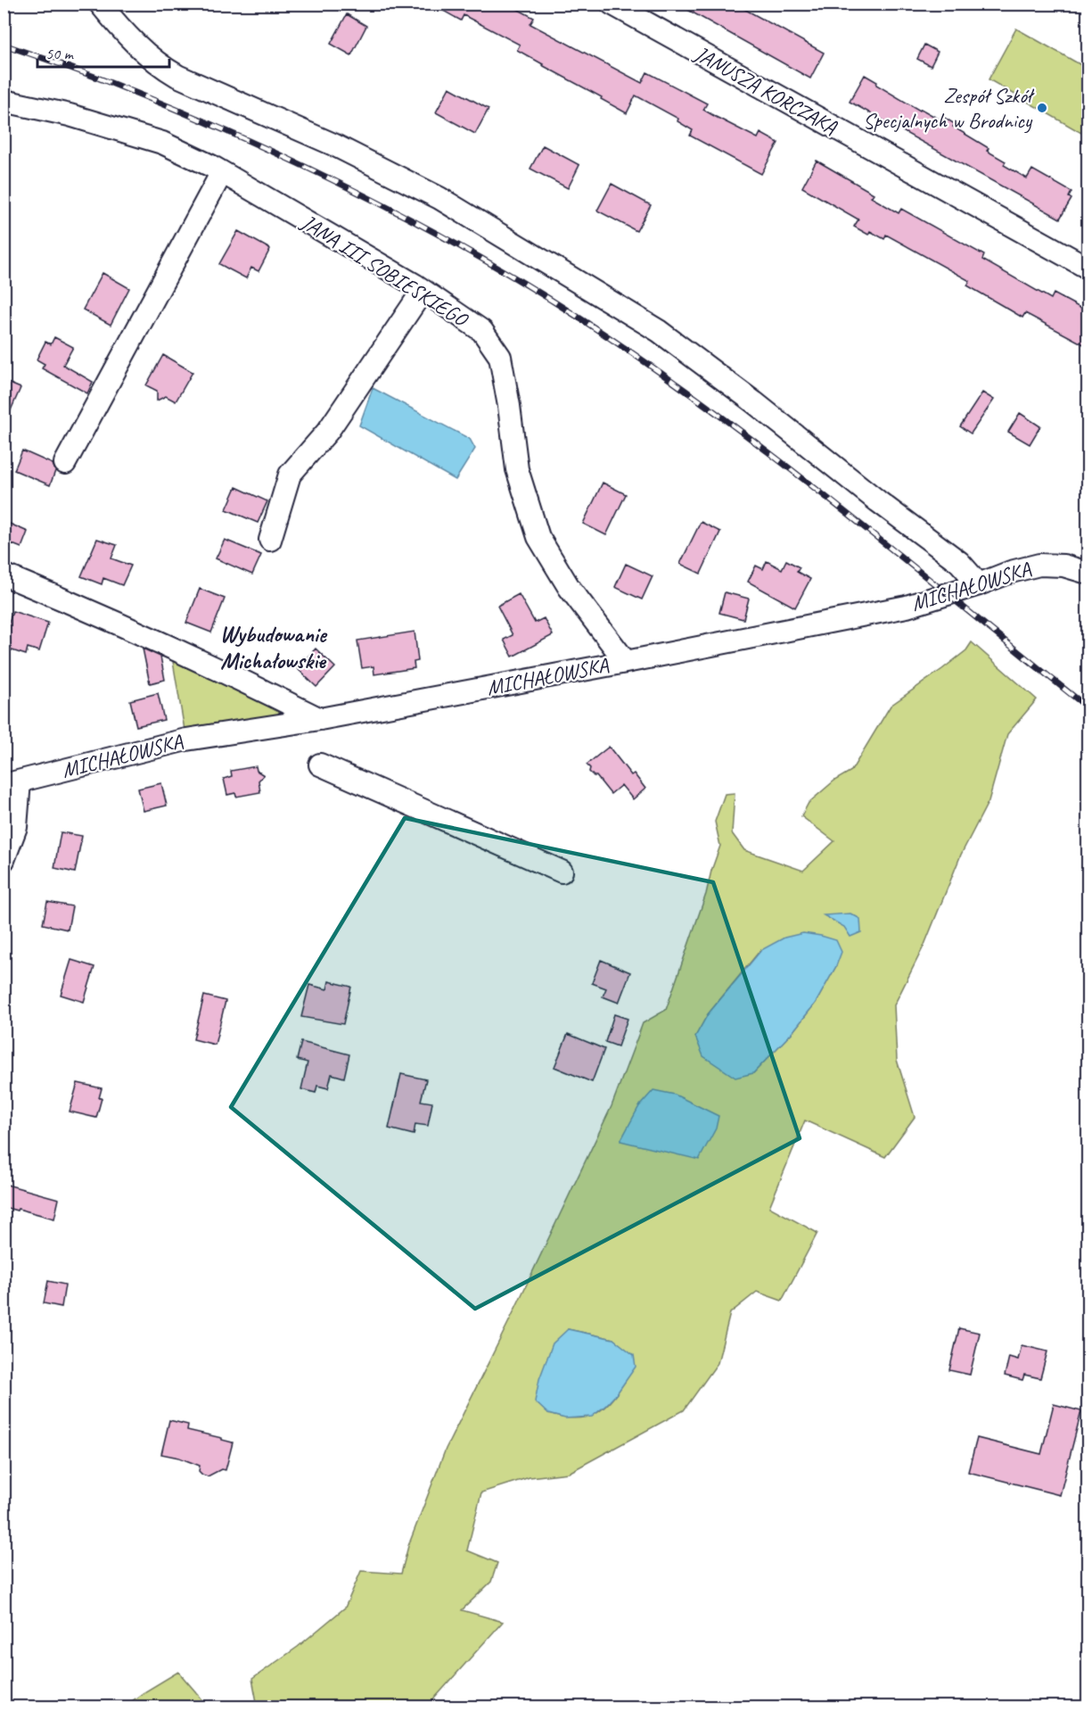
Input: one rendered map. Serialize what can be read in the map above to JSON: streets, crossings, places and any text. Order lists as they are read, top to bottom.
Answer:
{
  "streets": {
    "street": ["JANUSZA KORCZAKA", "JANA III SOBIESKIEGO", "MICHAŁOWSKA"]
  },
  "crossings": [
    ["JANA III SOBIESKIEGO", "MICHAŁOWSKA"]
  ],
  "districts": ["Wybudowanie Michałowskie"],
  "places": ["Zespół Szkół Specjalnych w Brodnicy"],
  "scale_bar": "50 m"
}
